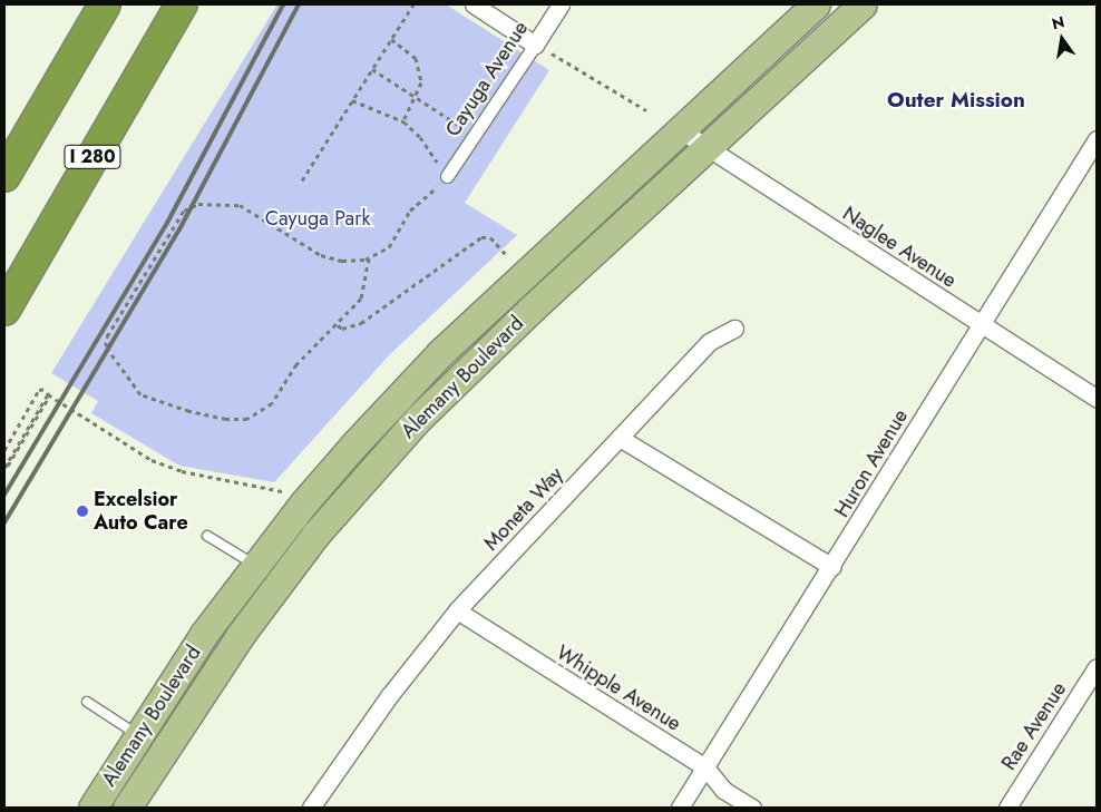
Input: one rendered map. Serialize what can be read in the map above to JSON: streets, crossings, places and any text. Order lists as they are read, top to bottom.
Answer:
{
  "streets": {
    "highway": ["I 280"],
    "main road": ["Alemany Boulevard"],
    "street": [
      "Cayuga Avenue",
      "Naglee Avenue",
      "Huron Avenue",
      "Moneta Way",
      "Whipple Avenue",
      "Rae Avenue"
    ]
  },
  "crossings": [
    ["Naglee Avenue", "Alemany Boulevard"],
    ["Naglee Avenue", "Huron Avenue"],
    ["Huron Avenue", "Whipple Avenue"],
    ["Moneta Way", "Whipple Avenue"]
  ],
  "districts": ["Outer Mission"],
  "parks": ["Cayuga Park"],
  "places": ["Excelsior Auto Care"],
  "north": "top"
}
